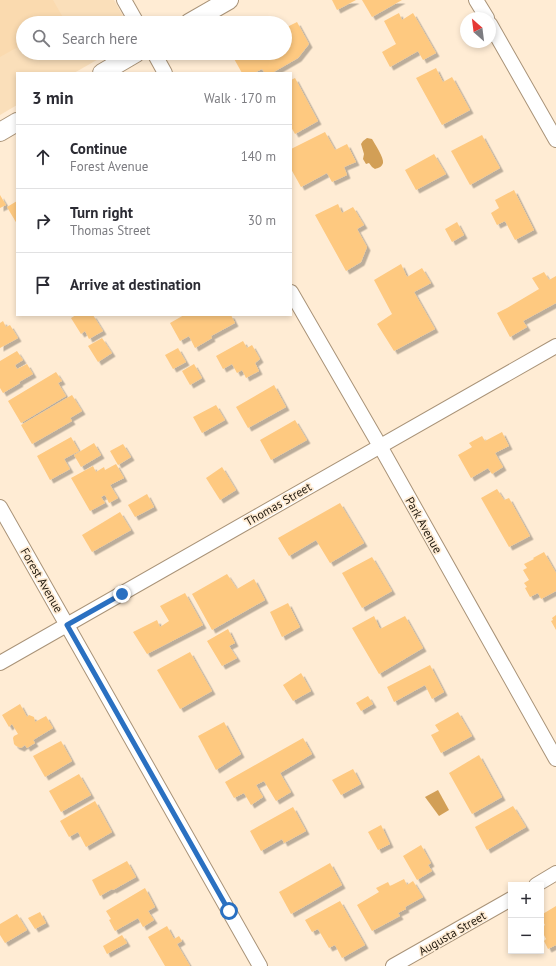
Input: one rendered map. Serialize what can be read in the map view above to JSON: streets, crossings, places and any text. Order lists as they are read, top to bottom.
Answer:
{
  "streets": {
    "street": [
      "Thomas Street",
      "Park Avenue",
      "Forest Avenue",
      "Augusta Street"
    ]
  },
  "crossings": [
    ["Thomas Street", "Park Avenue"],
    ["Thomas Street", "Forest Avenue"]
  ],
  "north": "top left",
  "page": {
    "search": "Search here",
    "heading": ["3 min", "Walk · 170 m"],
    "list": [
      ["Continue", "Forest Avenue", "140 m"],
      ["Turn right", "Thomas Street", "30 m"],
      "Arrive at destination"
    ],
    "map_buttons": ["+", "−"]
  }
}
